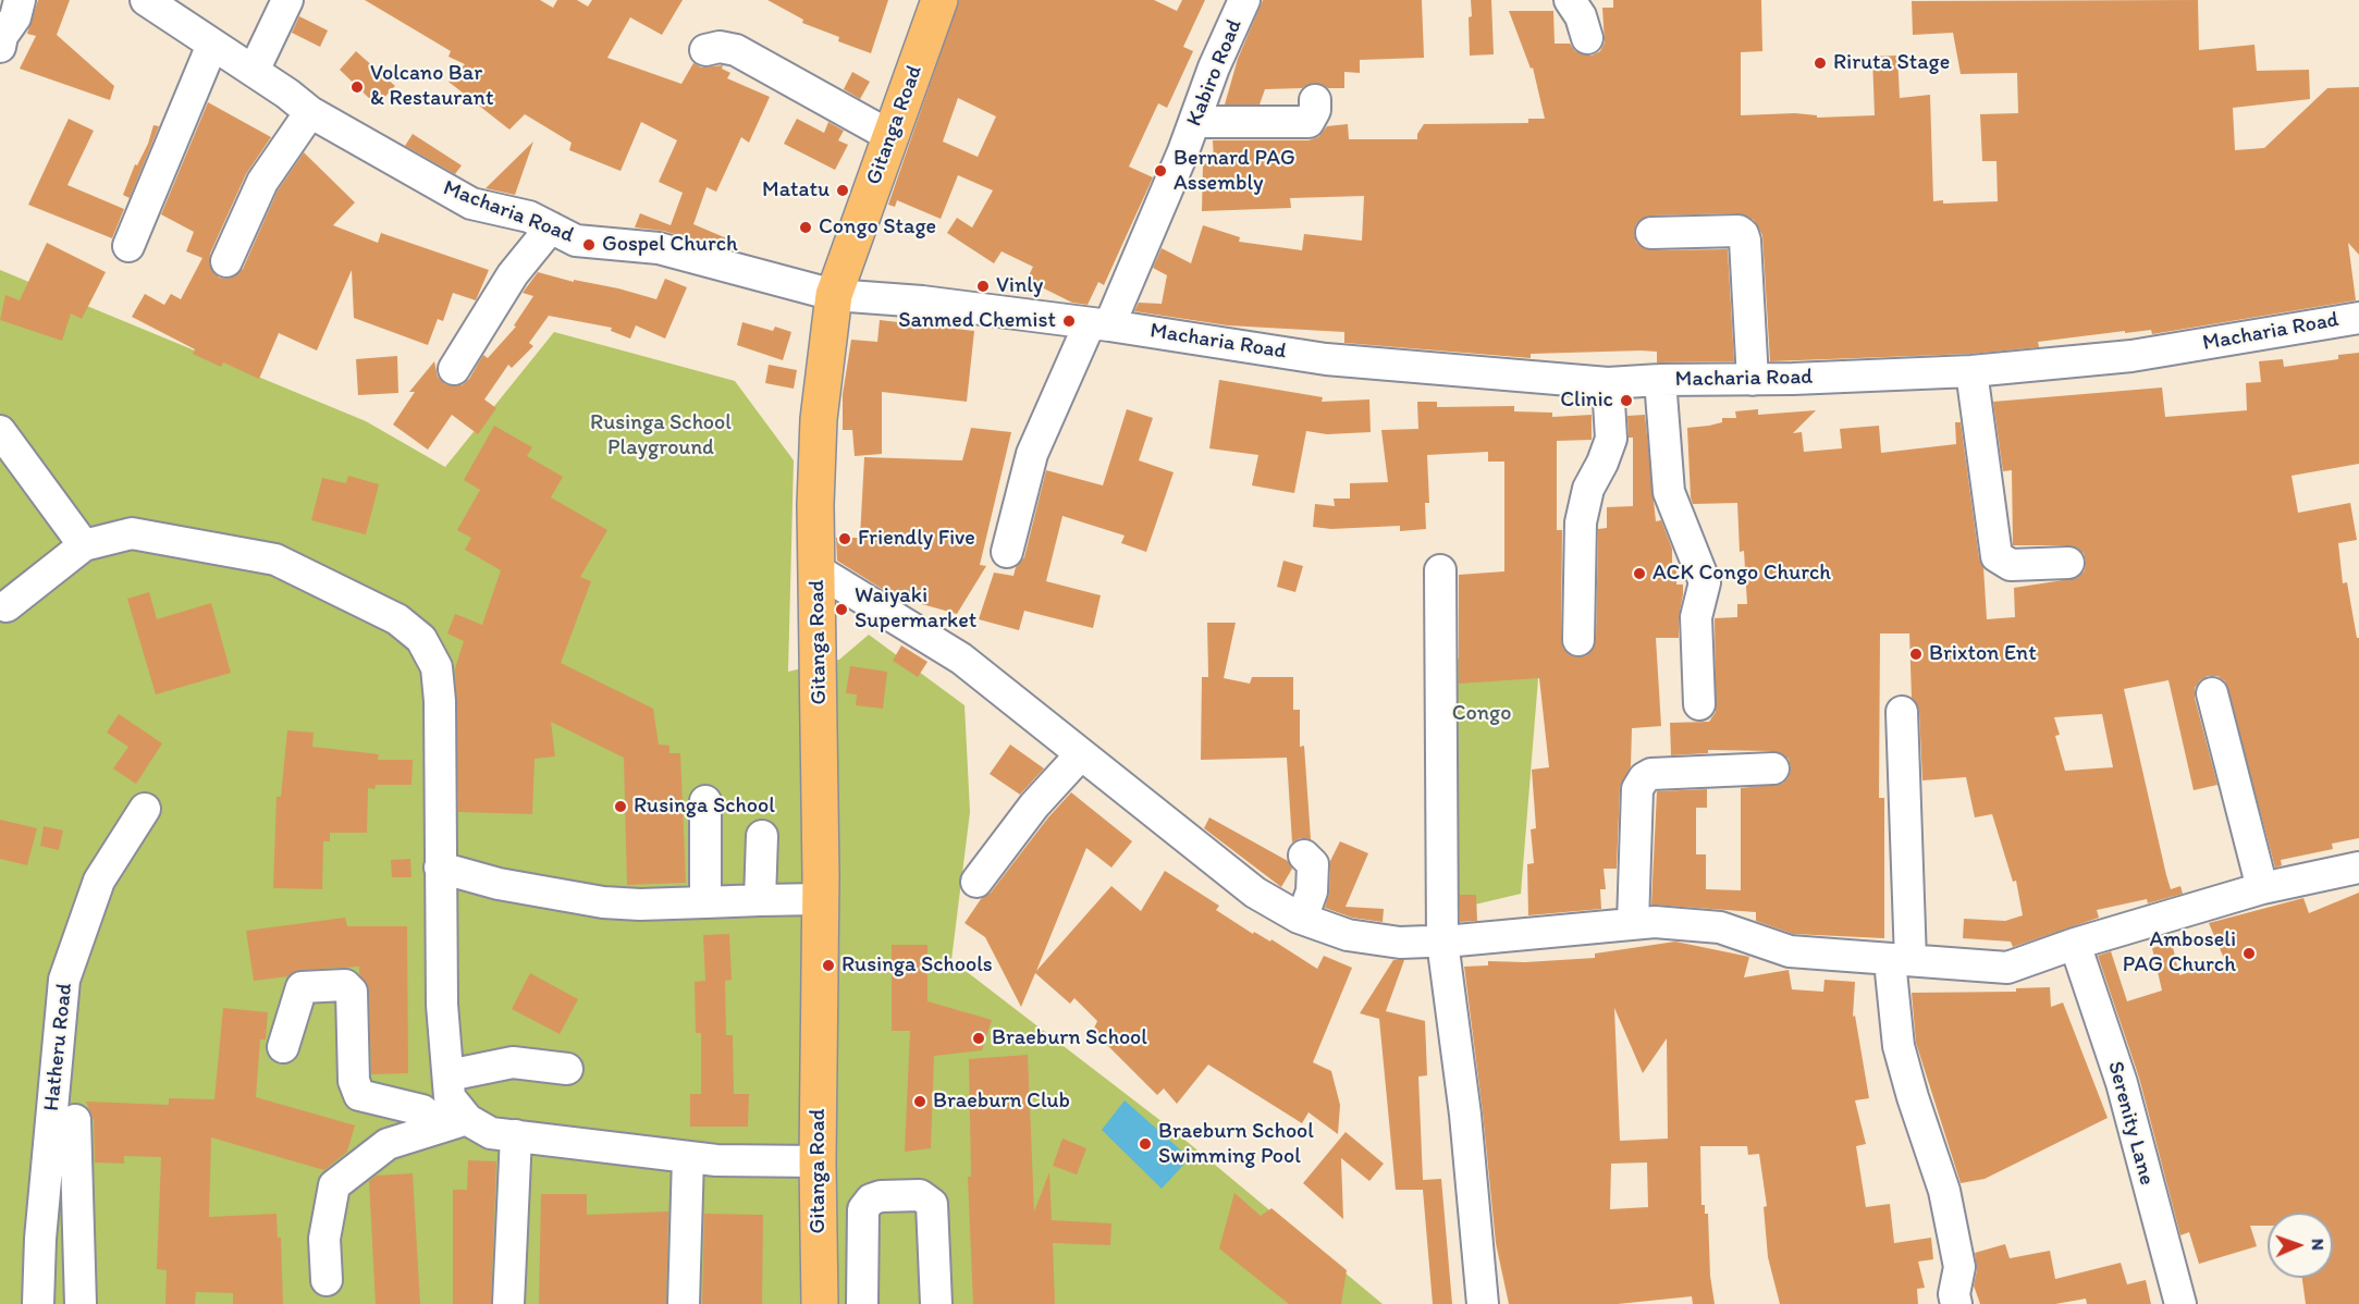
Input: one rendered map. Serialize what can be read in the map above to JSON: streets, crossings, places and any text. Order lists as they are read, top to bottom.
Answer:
{
  "streets": {
    "main road": ["Gitanga Road"],
    "street": [
      "Kabiro Road",
      "Macharia Road",
      "Hatheru Road",
      "Serenity Lane"
    ]
  },
  "crossings": [
    ["Kabiro Road", "Macharia Road"],
    ["Gitanga Road", "Macharia Road"]
  ],
  "parks": ["Rusinga School Playground", "Congo"],
  "places": [
    "Riruta Stage",
    "Volcano Bar & Restaurant",
    "Bernard PAG Assembly",
    "Matatu",
    "Congo Stage",
    "Gospel Church",
    "Vinly",
    "Sanmed Chemist",
    "Clinic",
    "Friendly Five",
    "ACK Congo Church",
    "Waiyaki Supermarket",
    "Brixton Ent",
    "Rusinga School",
    "Amboseli PAG Church",
    "Rusinga Schools",
    "Braeburn School",
    "Braeburn Club",
    "Braeburn School Swimming Pool"
  ],
  "north": "right"
}
